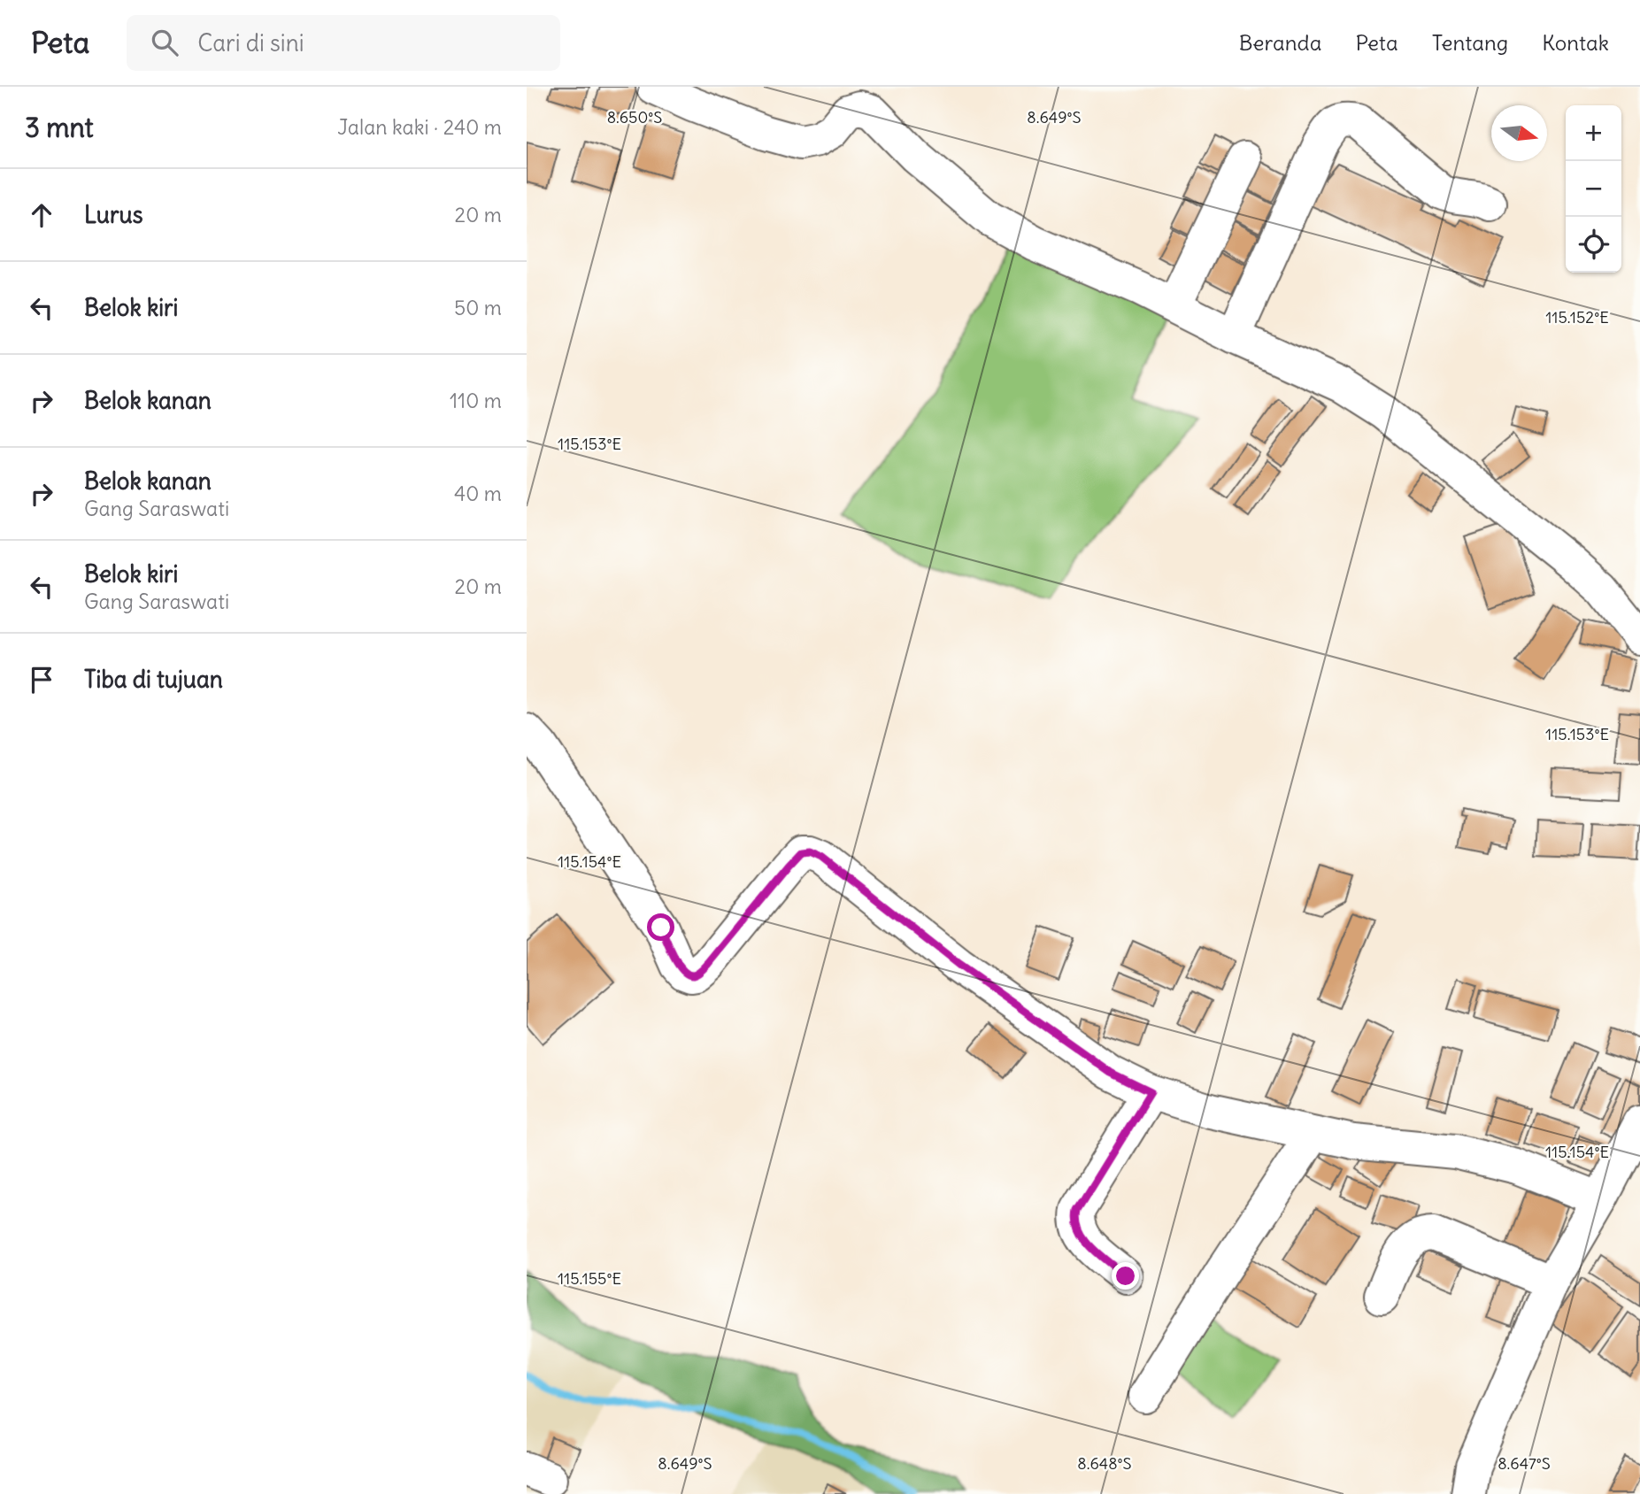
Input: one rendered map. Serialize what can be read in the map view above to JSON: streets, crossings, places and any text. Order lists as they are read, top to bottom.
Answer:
{
  "north": "right",
  "page": {
    "header": "Peta",
    "search": "Cari di sini",
    "nav": [
      "Beranda",
      "Peta",
      "Tentang",
      "Kontak"
    ],
    "heading": ["3 mnt", "Jalan kaki · 240 m"],
    "map_buttons": ["+", "−"],
    "list": [
      ["Lurus", "20 m"],
      ["Belok kiri", "50 m"],
      ["Belok kanan", "110 m"],
      ["Belok kanan", "Gang Saraswati", "40 m"],
      ["Belok kiri", "Gang Saraswati", "20 m"],
      "Tiba di tujuan"
    ]
  },
  "coordinates": [
    "8.650°S",
    "8.649°S",
    "115.152°E",
    "115.153°E",
    "115.154°E",
    "115.155°E",
    "8.648°S",
    "8.647°S"
  ]
}
